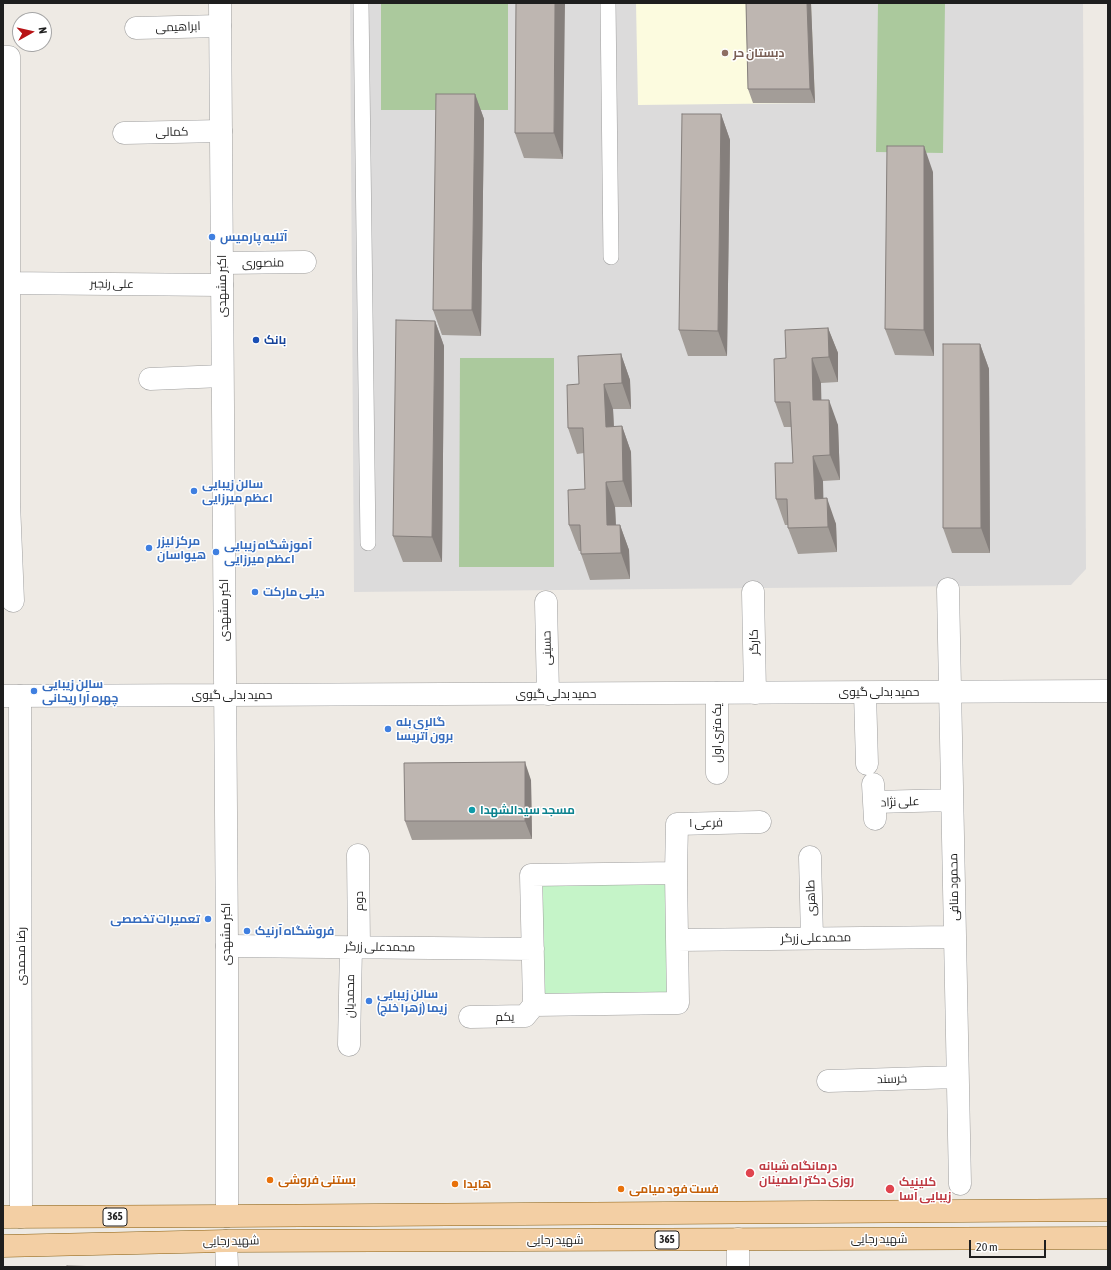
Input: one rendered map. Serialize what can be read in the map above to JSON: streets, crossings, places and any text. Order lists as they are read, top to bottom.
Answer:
{
  "streets": {
    "main road": ["365", "شهید رجایی"],
    "street": [
      "ابراهیمی",
      "کمالی",
      "منصوری",
      "علی رنجبر",
      "اکبر مشهدی",
      "کارگر",
      "حسینی",
      "حمید بدلی گیوی",
      "یک متری اول",
      "علی نژاد",
      "فرعی ۱",
      "محمود منافی",
      "طاهری",
      "دوم",
      "محمدعلی زرگر",
      "رضا محمدی",
      "محمدیان",
      "یکم",
      "خرسند"
    ]
  },
  "crossings": [
    ["ابراهیمی", "اکبر مشهدی"],
    ["کمالی", "اکبر مشهدی"],
    ["منصوری", "اکبر مشهدی"],
    ["علی رنجبر", "اکبر مشهدی"],
    ["اکبر مشهدی", "حمید بدلی گیوی"],
    ["اکبر مشهدی", "محمدعلی زرگر"],
    ["اکبر مشهدی", "شهید رجایی"],
    ["کارگر", "حمید بدلی گیوی"],
    ["حسینی", "حمید بدلی گیوی"],
    ["حمید بدلی گیوی", "یک متری اول"],
    ["حمید بدلی گیوی", "علی نژاد"],
    ["حمید بدلی گیوی", "محمود منافی"],
    ["حمید بدلی گیوی", "رضا محمدی"],
    ["علی نژاد", "محمود منافی"],
    ["محمود منافی", "محمدعلی زرگر"],
    ["محمود منافی", "خرسند"],
    ["طاهری", "محمدعلی زرگر"],
    ["دوم", "محمدعلی زرگر"],
    ["دوم", "محمدیان"],
    ["محمدعلی زرگر", "محمدیان"],
    ["رضا محمدی", "شهید رجایی"]
  ],
  "places": [
    "دبستان حر",
    "آتلیه پارمیس",
    "بانک",
    "سالن زیبایی اعظم میرزایی",
    "مرکز لیزر هیواسان",
    "آموزشگاه زیبایی اعظم میرزایی",
    "دیلی مارکت",
    "سالن زیبایی چهره آرا ریحانی",
    "گالری بله برون آتریسا",
    "مسجد سیدالشهدا",
    "تعمیرات تخصصی",
    "فروشگاه آرنیک",
    "سالن زیبایی زیما (زهرا خلج)",
    "درمانگاه شبانه روزی دکتر اطمینان",
    "بستنی فروشی",
    "هایدا",
    "فست فود میامی",
    "کلینیک زیبایی آسا"
  ],
  "scale_bar": "20 m",
  "north": "right"
}
